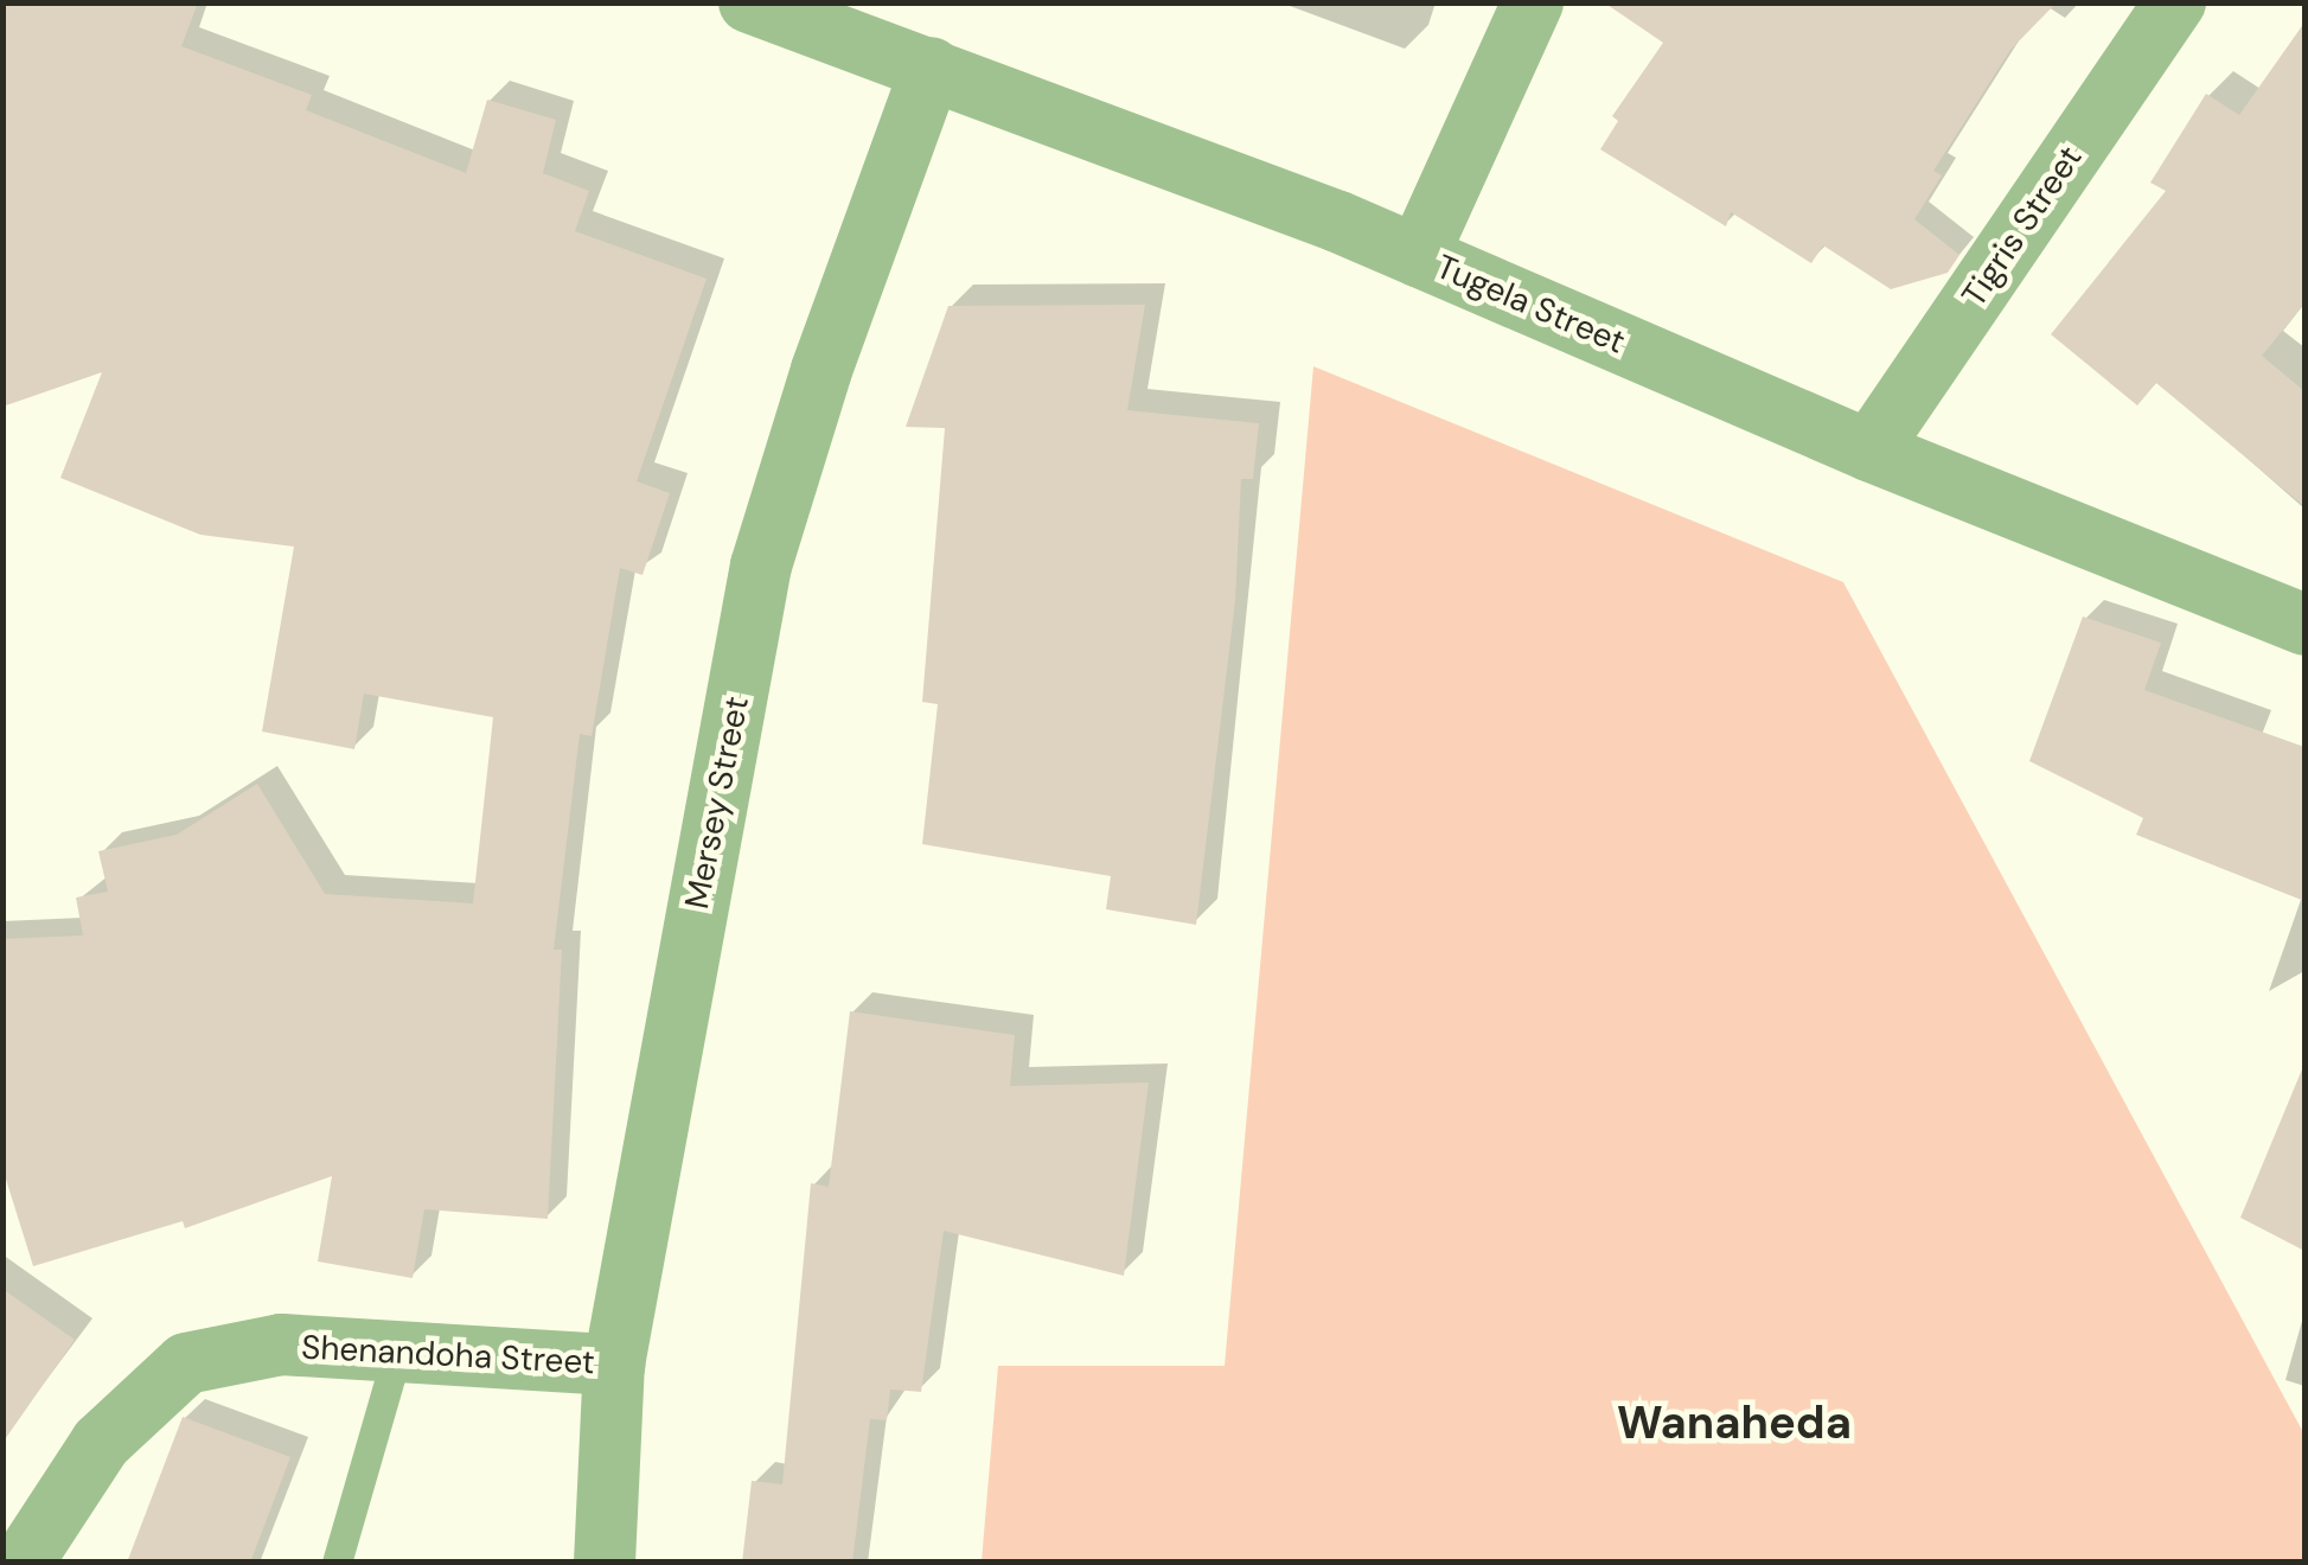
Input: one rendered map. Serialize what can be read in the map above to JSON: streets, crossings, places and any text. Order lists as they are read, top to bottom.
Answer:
{
  "streets": {
    "street": [
      "Tigris Street",
      "Tugela Street",
      "Mersey Street",
      "Shenandoha Street"
    ]
  },
  "crossings": [
    ["Tigris Street", "Tugela Street"],
    ["Tugela Street", "Mersey Street"],
    ["Mersey Street", "Shenandoha Street"]
  ],
  "districts": ["Wanaheda"]
}
